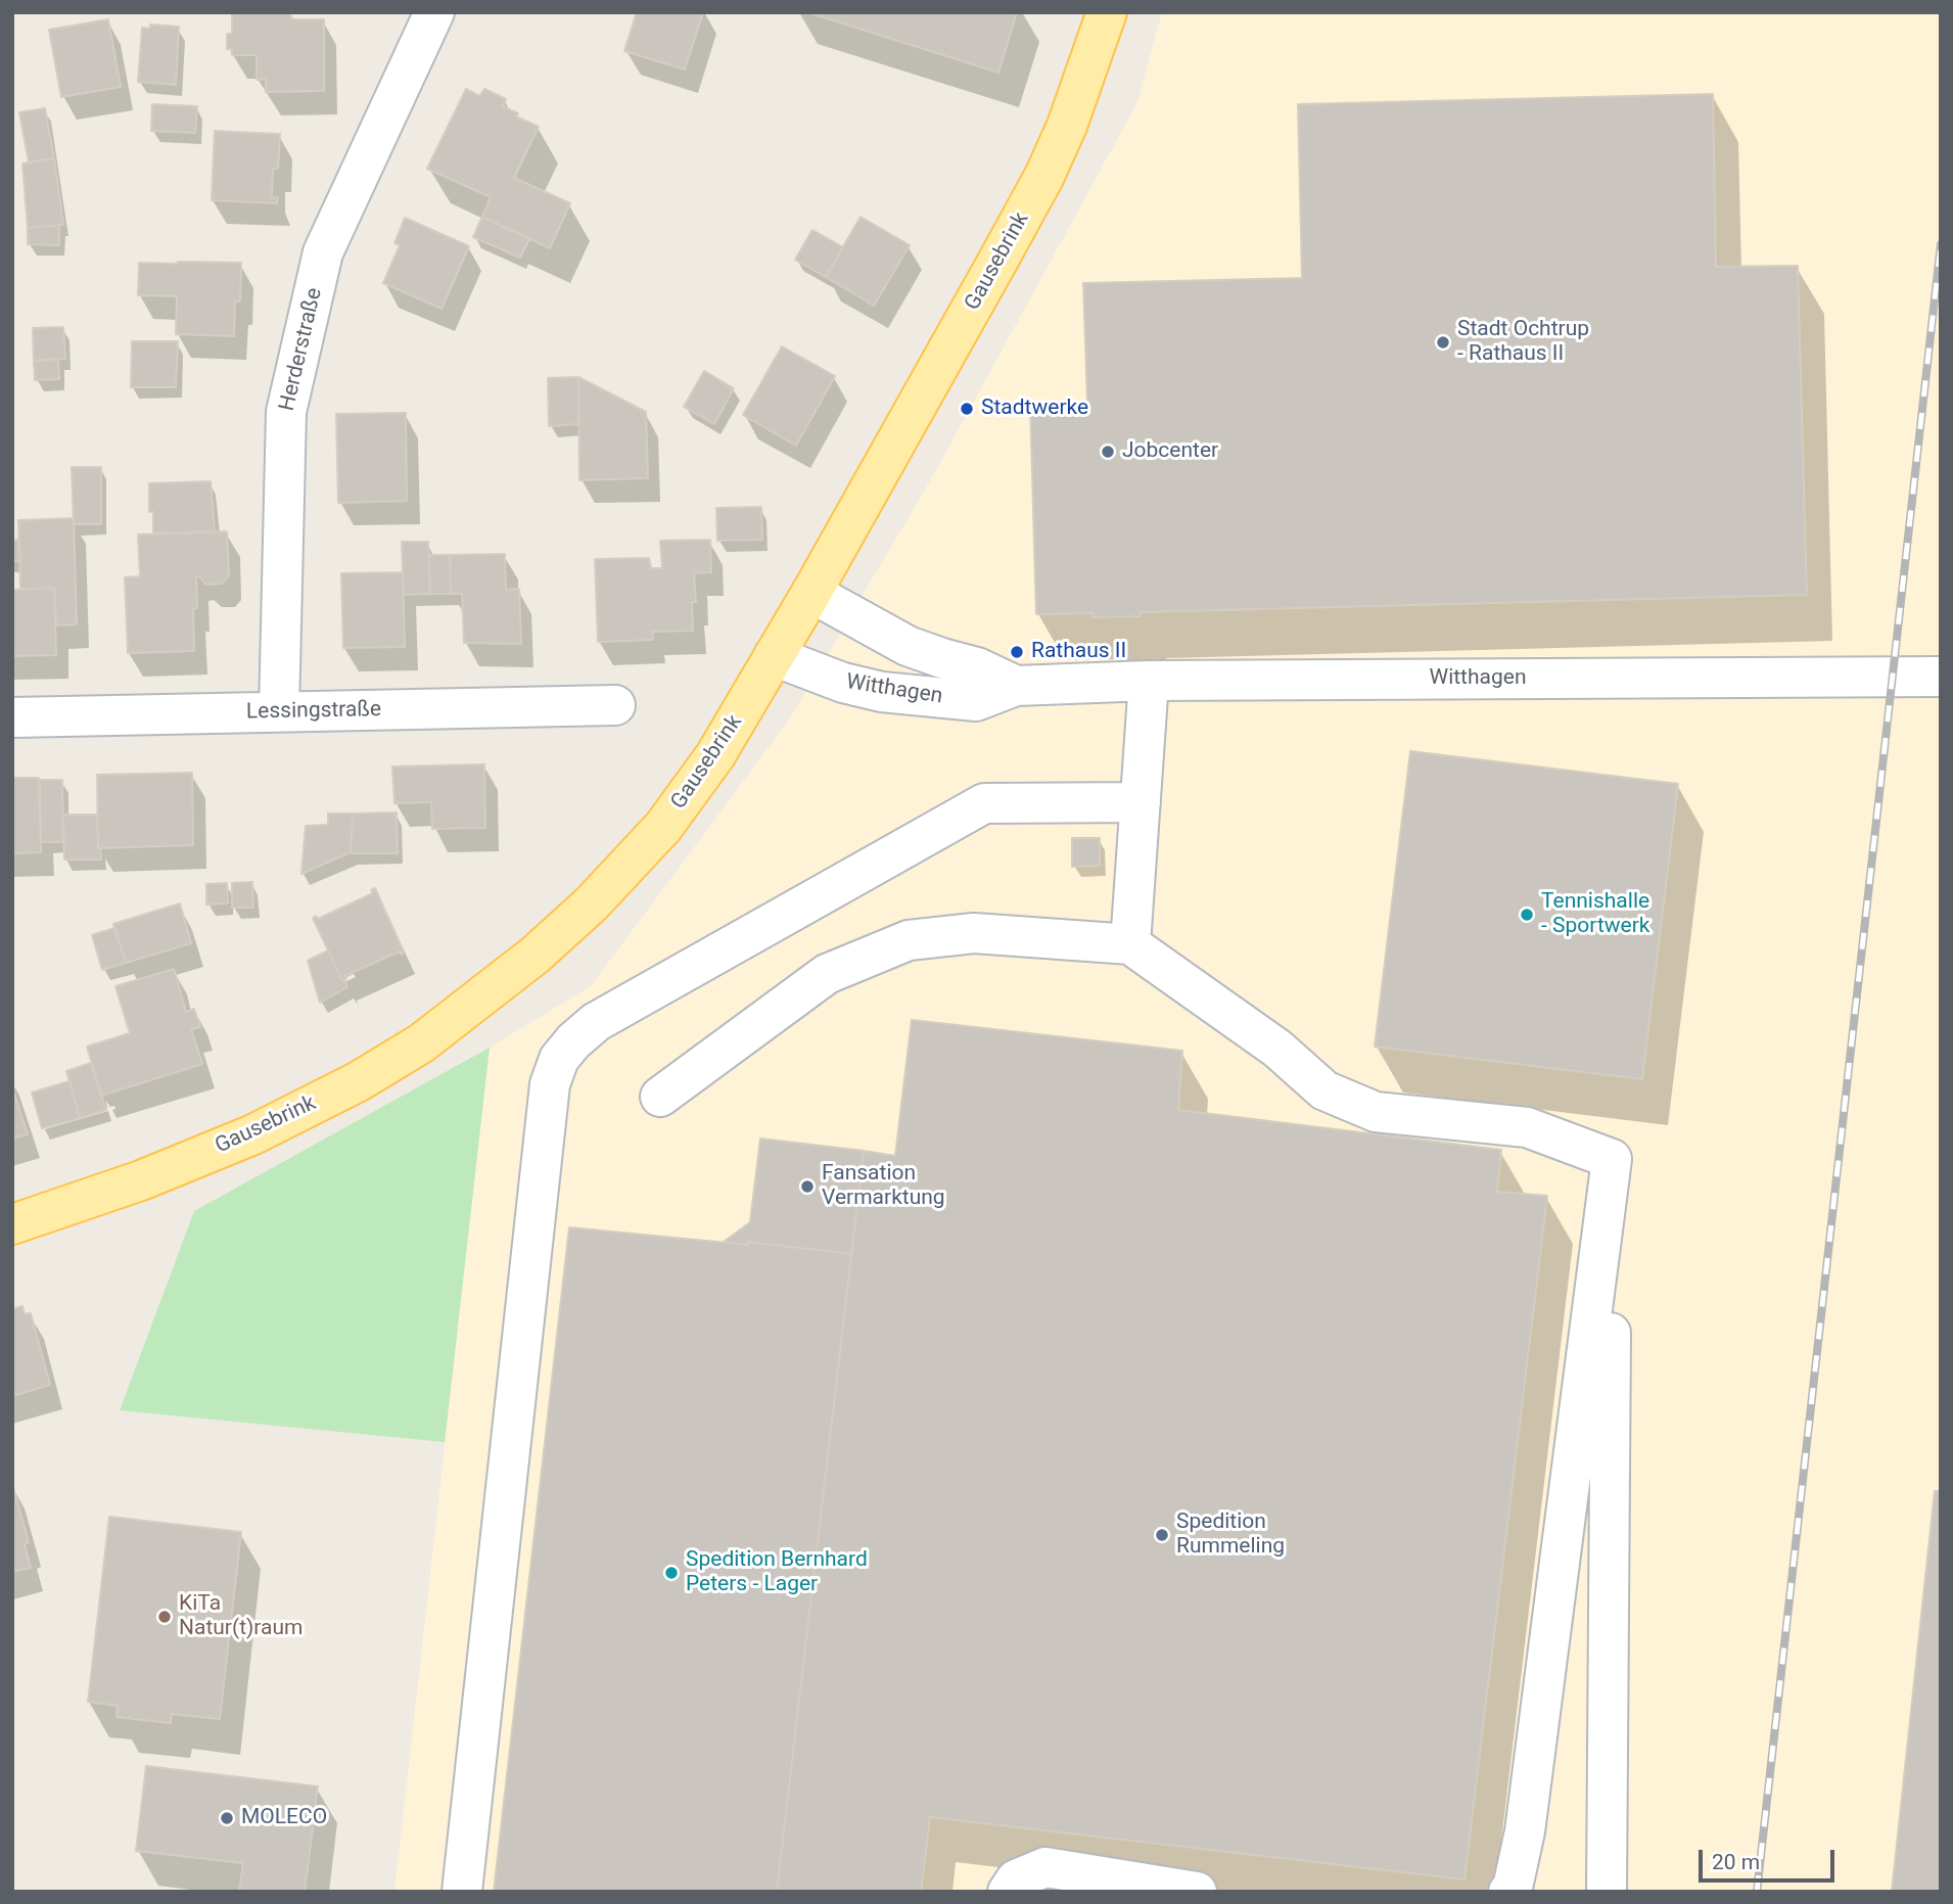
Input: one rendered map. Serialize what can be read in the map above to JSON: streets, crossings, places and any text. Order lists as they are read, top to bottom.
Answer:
{
  "streets": {
    "main road": ["Gausebrink"],
    "street": ["Herderstraße", "Witthagen", "Lessingstraße"]
  },
  "crossings": [
    ["Gausebrink", "Witthagen"],
    ["Herderstraße", "Lessingstraße"]
  ],
  "places": [
    "Stadt Ochtrup - Rathaus II",
    "Stadtwerke",
    "Jobcenter",
    "Rathaus II",
    "Tennishalle - Sportwerk",
    "Fansation Vermarktung",
    "Spedition Rummeling",
    "Spedition Bernhard Peters - Lager",
    "KiTa Natur(t)raum",
    "MOLECO"
  ],
  "scale_bar": "20 m"
}
